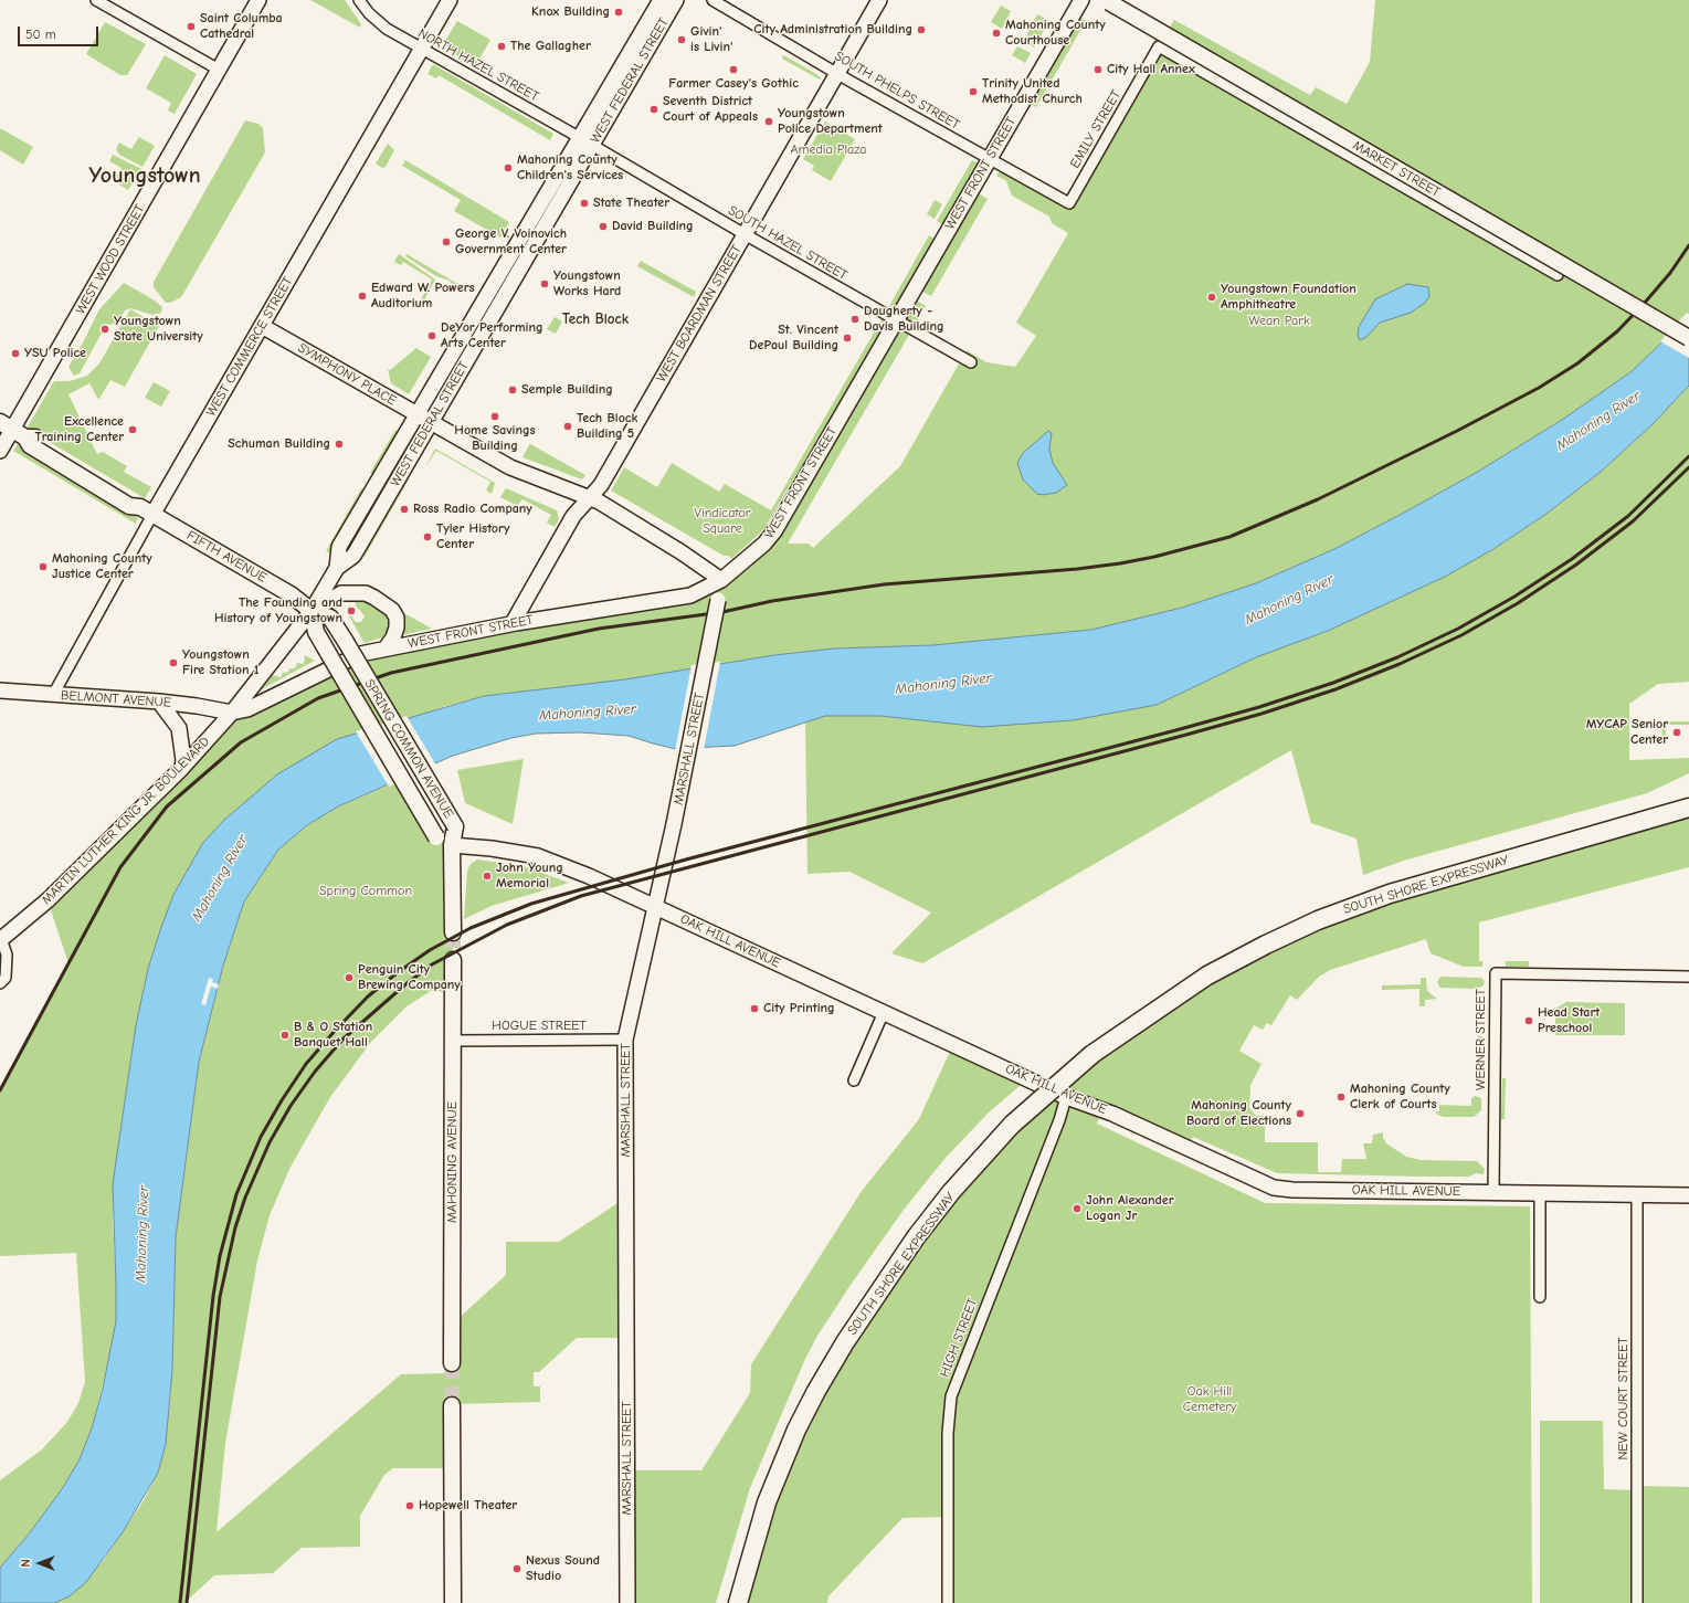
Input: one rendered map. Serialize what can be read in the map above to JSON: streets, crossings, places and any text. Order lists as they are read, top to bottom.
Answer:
{
  "streets": {
    "highway": ["SOUTH SHORE EXPRESSWAY"],
    "main road": [
      "MARKET STREET",
      "FIFTH AVENUE",
      "SPRING COMMON AVENUE",
      "MAHONING AVENUE"
    ],
    "street": [
      "NORTH HAZEL STREET",
      "WEST FEDERAL STREET",
      "SOUTH PHELPS STREET",
      "EMILY STREET",
      "WEST FRONT STREET",
      "SOUTH HAZEL STREET",
      "WEST WOOD STREET",
      "WEST BOARDMAN STREET",
      "WEST COMMERCE STREET",
      "SYMPHONY PLACE",
      "BELMONT AVENUE",
      "MARSHALL STREET",
      "MARTIN LUTHER KING JR. BOULEVARD",
      "OAK HILL AVENUE",
      "HOGUE STREET",
      "WERNER STREET",
      "HIGH STREET",
      "NEW COURT STREET"
    ]
  },
  "crossings": [
    ["NORTH HAZEL STREET", "WEST FEDERAL STREET"],
    ["NORTH HAZEL STREET", "SOUTH HAZEL STREET"],
    ["NORTH HAZEL STREET", "WEST COMMERCE STREET"],
    ["WEST FEDERAL STREET", "SOUTH HAZEL STREET"],
    ["WEST FEDERAL STREET", "SYMPHONY PLACE"],
    ["WEST FEDERAL STREET", "FIFTH AVENUE"],
    ["WEST FEDERAL STREET", "SPRING COMMON AVENUE"],
    ["WEST FEDERAL STREET", "MARTIN LUTHER KING JR. BOULEVARD"],
    ["SOUTH PHELPS STREET", "EMILY STREET"],
    ["SOUTH PHELPS STREET", "WEST FRONT STREET"],
    ["SOUTH PHELPS STREET", "WEST BOARDMAN STREET"],
    ["WEST FRONT STREET", "SOUTH HAZEL STREET"],
    ["WEST FRONT STREET", "WEST BOARDMAN STREET"],
    ["WEST FRONT STREET", "BELMONT AVENUE"],
    ["WEST FRONT STREET", "MARSHALL STREET"],
    ["WEST FRONT STREET", "MARTIN LUTHER KING JR. BOULEVARD"],
    ["SOUTH HAZEL STREET", "WEST BOARDMAN STREET"],
    ["WEST WOOD STREET", "FIFTH AVENUE"],
    ["WEST BOARDMAN STREET", "SYMPHONY PLACE"],
    ["WEST COMMERCE STREET", "SYMPHONY PLACE"],
    ["WEST COMMERCE STREET", "FIFTH AVENUE"],
    ["WEST COMMERCE STREET", "BELMONT AVENUE"],
    ["FIFTH AVENUE", "SPRING COMMON AVENUE"],
    ["FIFTH AVENUE", "MARTIN LUTHER KING JR. BOULEVARD"],
    ["BELMONT AVENUE", "MARTIN LUTHER KING JR. BOULEVARD"],
    ["SPRING COMMON AVENUE", "MARTIN LUTHER KING JR. BOULEVARD"],
    ["SPRING COMMON AVENUE", "OAK HILL AVENUE"],
    ["MARSHALL STREET", "OAK HILL AVENUE"],
    ["MARSHALL STREET", "HOGUE STREET"],
    ["OAK HILL AVENUE", "WERNER STREET"],
    ["OAK HILL AVENUE", "HIGH STREET"],
    ["OAK HILL AVENUE", "NEW COURT STREET"],
    ["HOGUE STREET", "MAHONING AVENUE"]
  ],
  "districts": ["Youngstown", "Tech Block"],
  "water": ["Mahoning River"],
  "parks": [
    "Amedia Plaza",
    "Wean Park",
    "Vindicator Square",
    "Spring Common",
    "Oak Hill Cemetery"
  ],
  "places": [
    "Knox Building",
    "Saint Columba Cathedral",
    "City Administration Building",
    "Mahoning County Courthouse",
    "Givin' is Livin'",
    "The Gallagher",
    "Farmer Casey's Gothic",
    "City Hall Annex",
    "Trinity United Methodist Church",
    "Seventh District Court of Appeals",
    "Youngstown Police Department",
    "Mahoning County Children's Services",
    "State Theater",
    "David Building",
    "George V. Voinovich Government Center",
    "Youngstown Works Hard",
    "Edward W. Powers Auditorium",
    "Youngstown Foundation Amphitheatre",
    "Daugherty - Davis Building",
    "Youngstown State University",
    "DeYor Performing Arts Center",
    "St. Vincent DePaul Building",
    "YSU Police",
    "Semple Building",
    "Home Savings Building",
    "Tech Block Building 5",
    "Excellence Training Center",
    "Schuman Building",
    "Ross Radio Company",
    "Tyler History Center",
    "Mahoning County Justice Center",
    "The Founding and History of Youngstown",
    "Youngstown Fire Station 1",
    "MYCAP Senior Center",
    "John Young Memorial",
    "Penguin City Brewing Company",
    "City Printing",
    "Head Start Preschool",
    "B & O Station Banquet Hall",
    "Mahoning County Clerk of Courts",
    "Mahoning County Board of Elections",
    "John Alexander Logan Jr",
    "Hopewell Theater",
    "Nexus Sound Studio"
  ],
  "scale_bar": "50 m",
  "north": "left"
}
